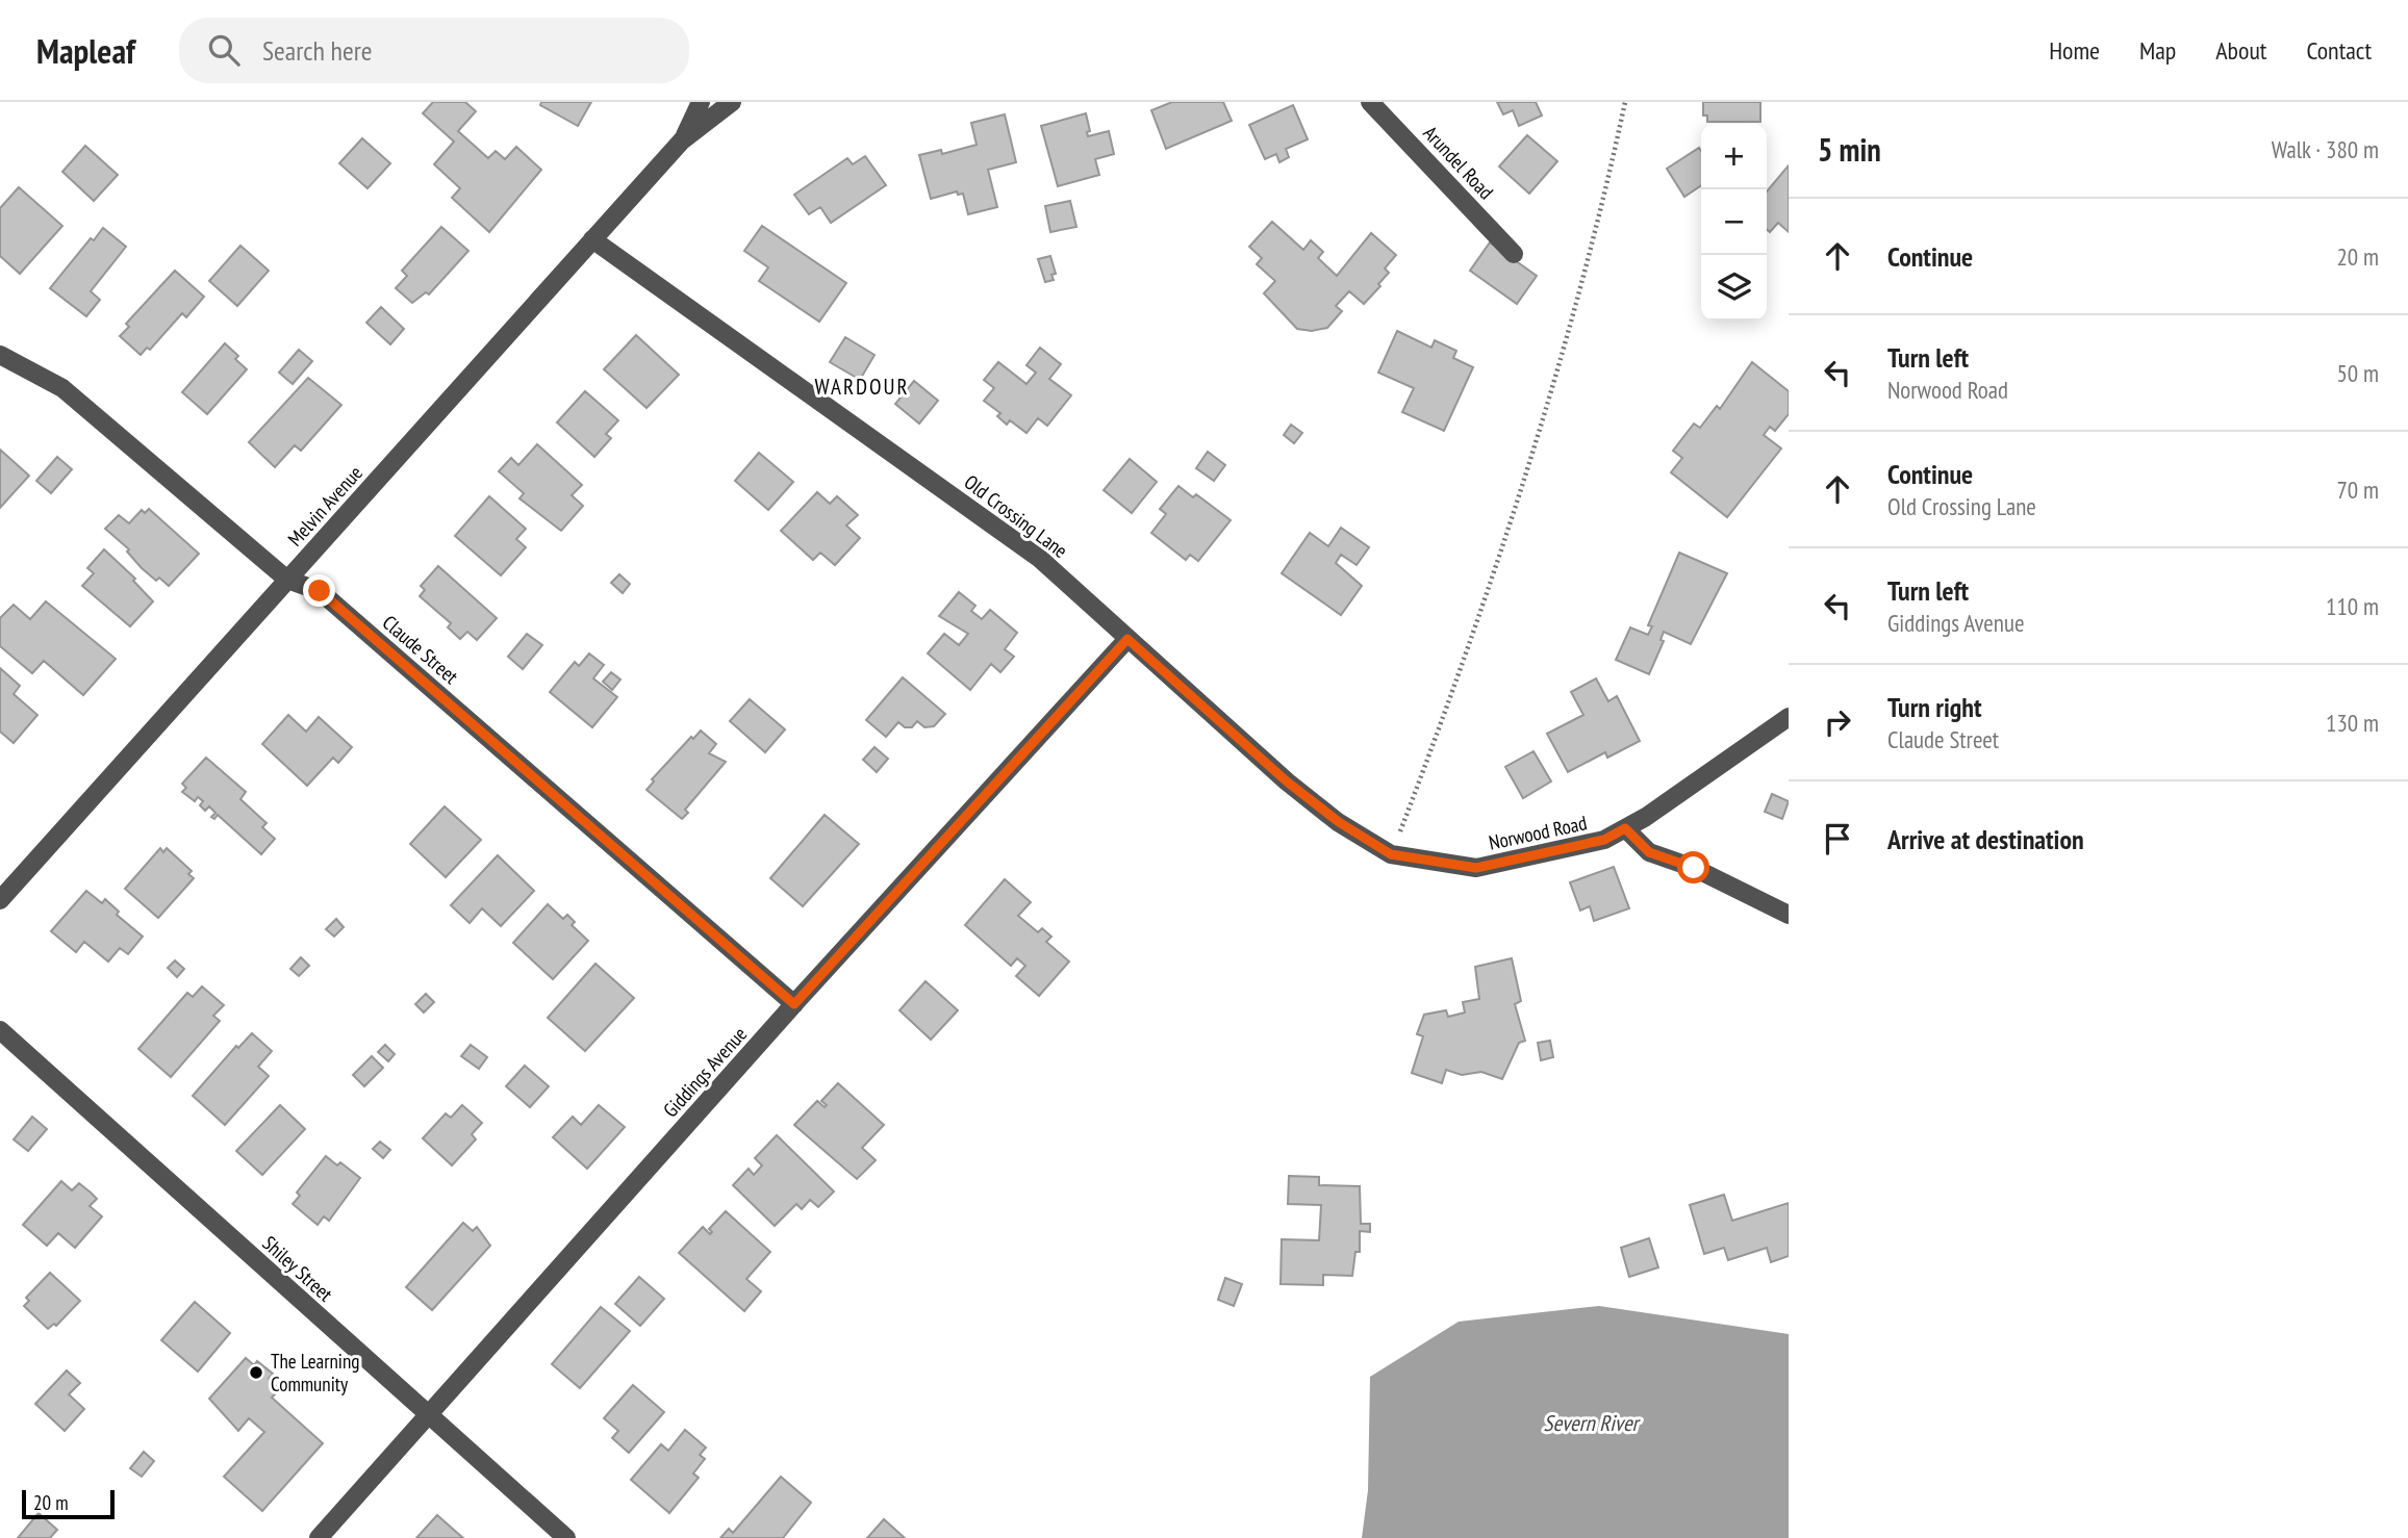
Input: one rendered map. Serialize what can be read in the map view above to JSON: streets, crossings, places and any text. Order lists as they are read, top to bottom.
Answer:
{
  "streets": {
    "street": [
      "Arundel Road",
      "Melvin Avenue",
      "Old Crossing Lane",
      "Claude Street",
      "Norwood Road",
      "Giddings Avenue",
      "Shiley Street"
    ]
  },
  "crossings": [
    ["Melvin Avenue", "Old Crossing Lane"],
    ["Melvin Avenue", "Claude Street"],
    ["Old Crossing Lane", "Norwood Road"],
    ["Old Crossing Lane", "Giddings Avenue"],
    ["Claude Street", "Giddings Avenue"],
    ["Giddings Avenue", "Shiley Street"]
  ],
  "districts": ["WARDOUR"],
  "water": ["Severn River"],
  "places": ["The Learning Community"],
  "scale_bar": "20 m",
  "page": {
    "header": "Mapleaf",
    "search": "Search here",
    "nav": [
      "Home",
      "Map",
      "About",
      "Contact"
    ],
    "heading": ["5 min", "Walk · 380 m"],
    "map_buttons": ["+", "−"],
    "list": [
      ["Continue", "20 m"],
      ["Turn left", "Norwood Road", "50 m"],
      ["Continue", "Old Crossing Lane", "70 m"],
      ["Turn left", "Giddings Avenue", "110 m"],
      ["Turn right", "Claude Street", "130 m"],
      "Arrive at destination"
    ],
    "scale": "20 m"
  }
}
